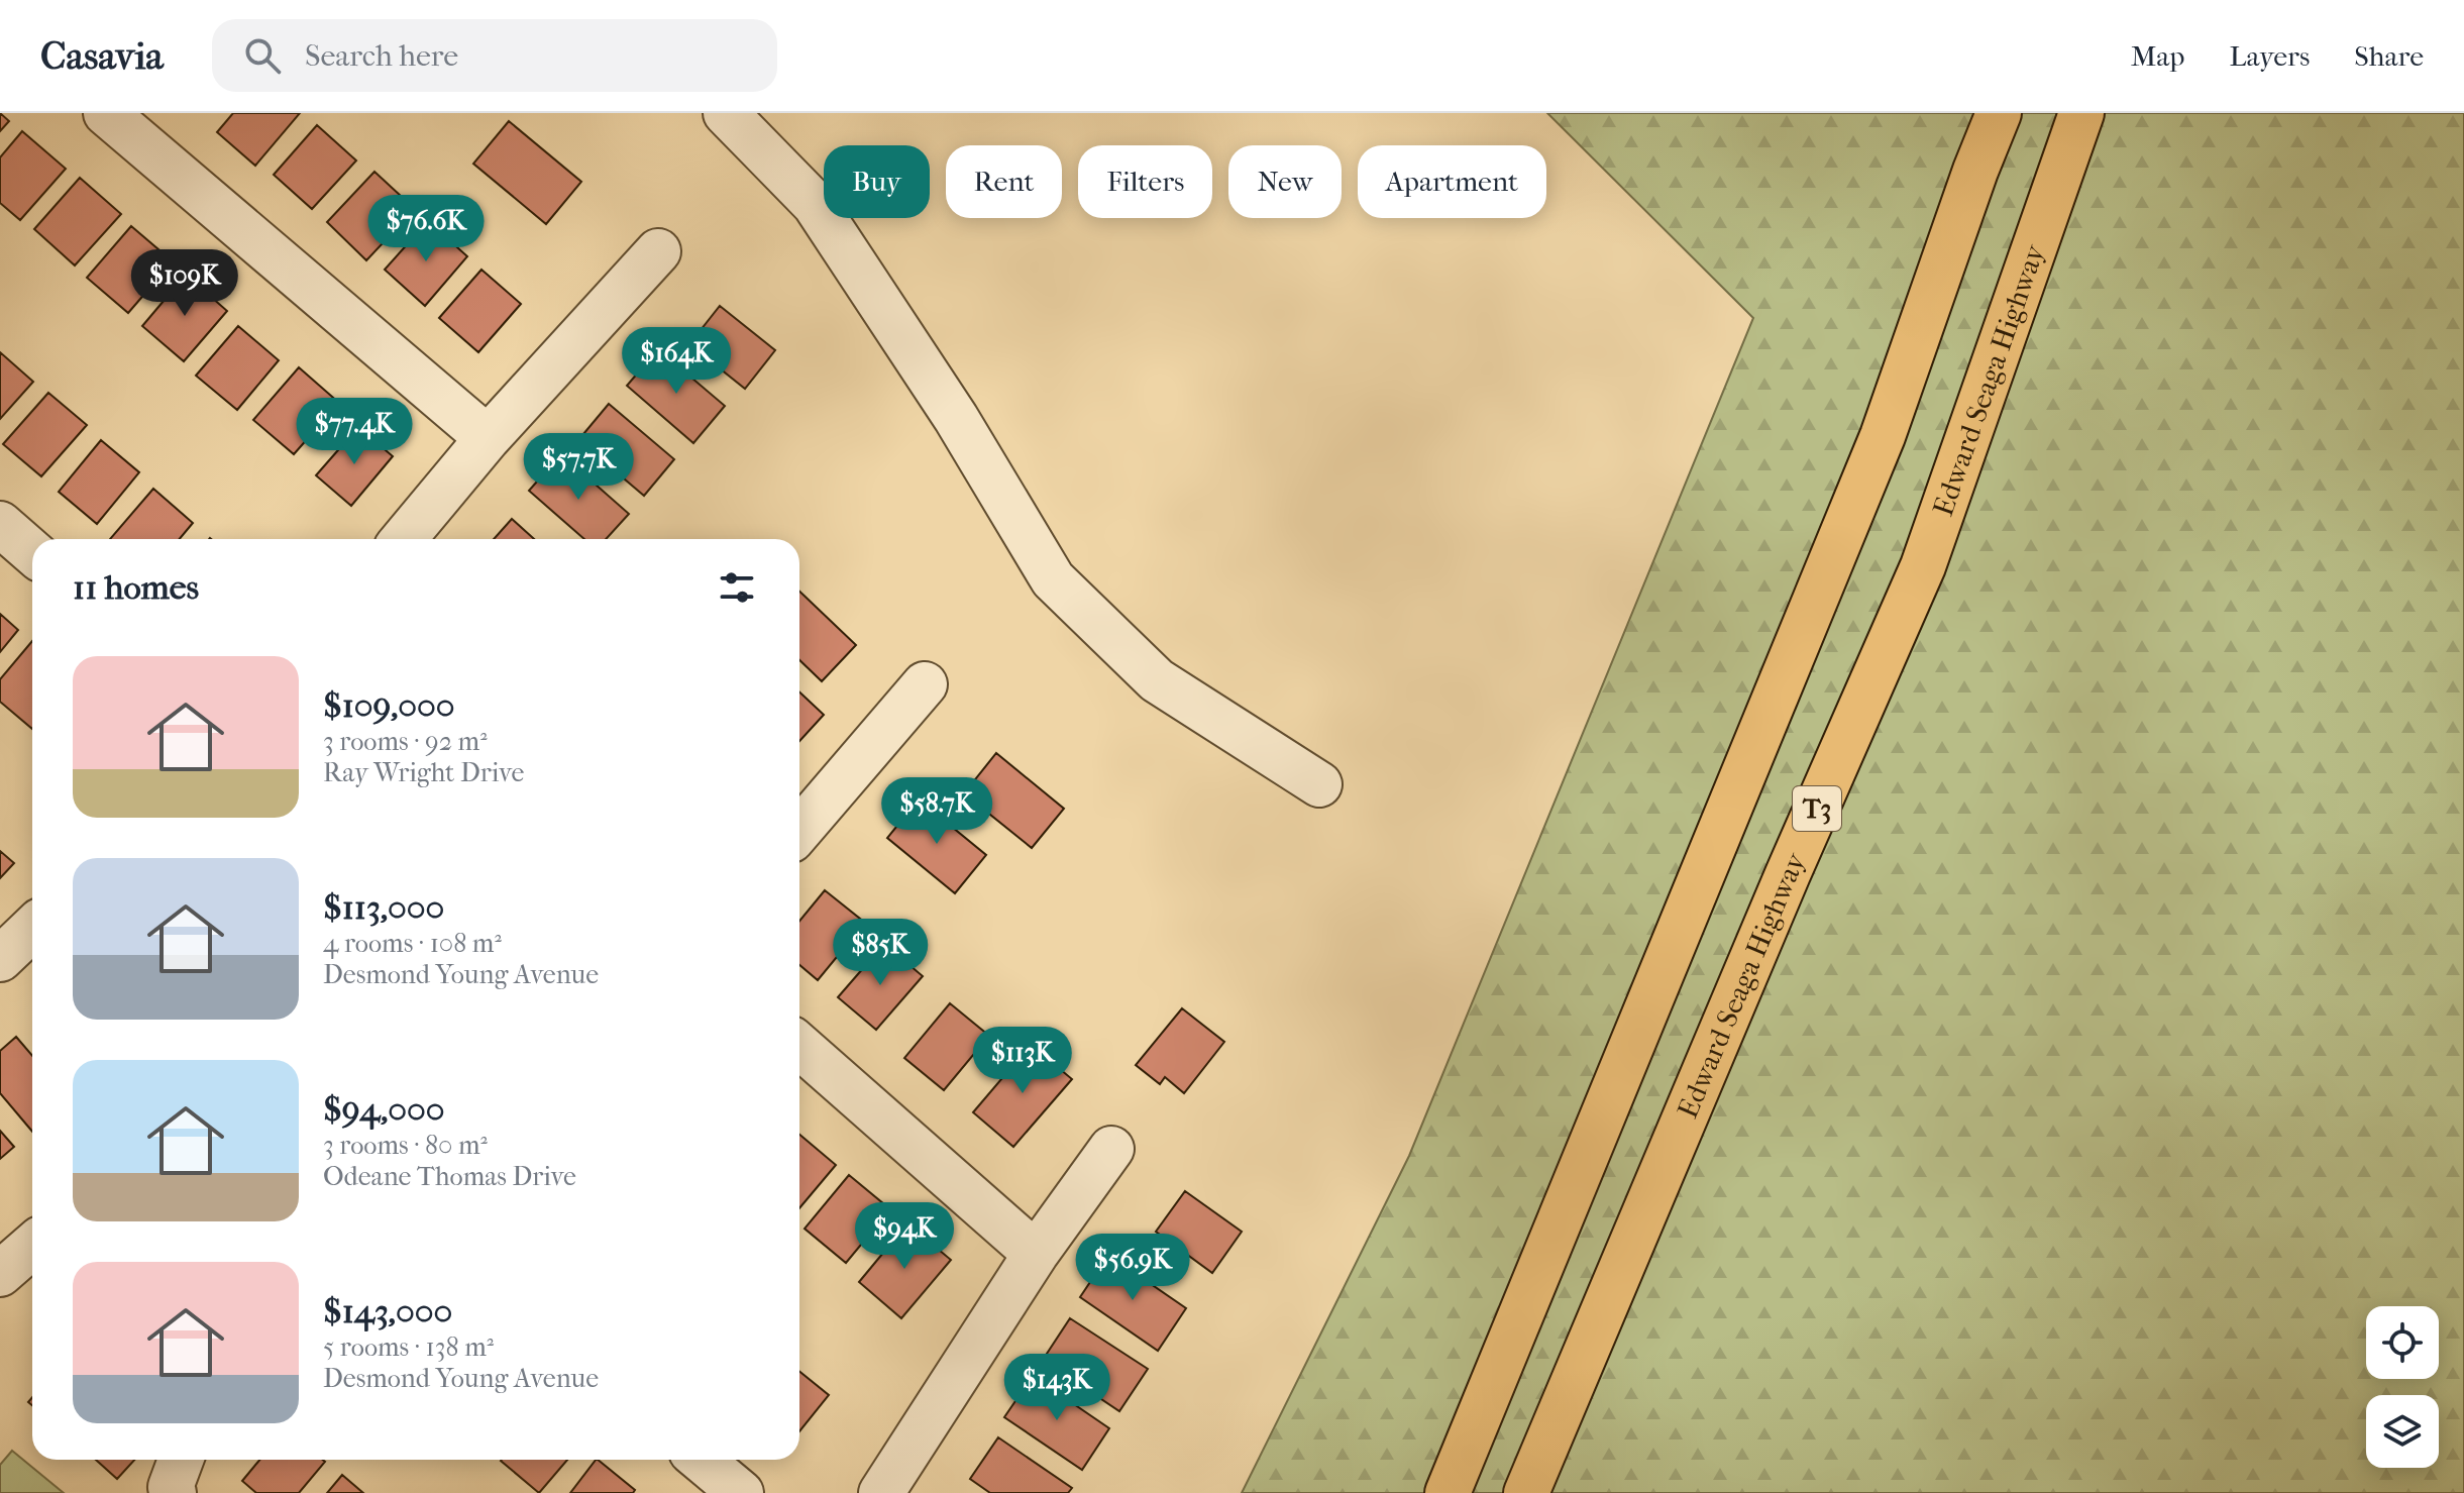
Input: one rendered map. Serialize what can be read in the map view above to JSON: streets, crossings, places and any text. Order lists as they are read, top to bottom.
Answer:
{
  "streets": {
    "highway": ["Edward Seaga Highway", "T3"]
  },
  "page": {
    "header": "Casavia",
    "search": "Search here",
    "nav": ["Map", "Layers", "Share"],
    "chip": [
      "Buy",
      "Rent",
      "Filters",
      "New",
      "Apartment"
    ],
    "price": [
      "$76.6K",
      "$109K",
      "$164K",
      "$77.4K",
      "$57.7K",
      "$58.7K",
      "$85K",
      "$113K",
      "$94K",
      "$56.9K",
      "$143K"
    ],
    "heading": "11 homes",
    "list": [
      {
        "name": "$109,000",
        "note": "3 rooms · 92 m² · Ray Wright Drive"
      },
      {
        "name": "$113,000",
        "note": "4 rooms · 108 m² · Desmond Young Avenue"
      },
      {
        "name": "$94,000",
        "note": "3 rooms · 80 m² · Odeane Thomas Drive"
      },
      {
        "name": "$143,000",
        "note": "5 rooms · 138 m² · Desmond Young Avenue"
      }
    ]
  }
}
